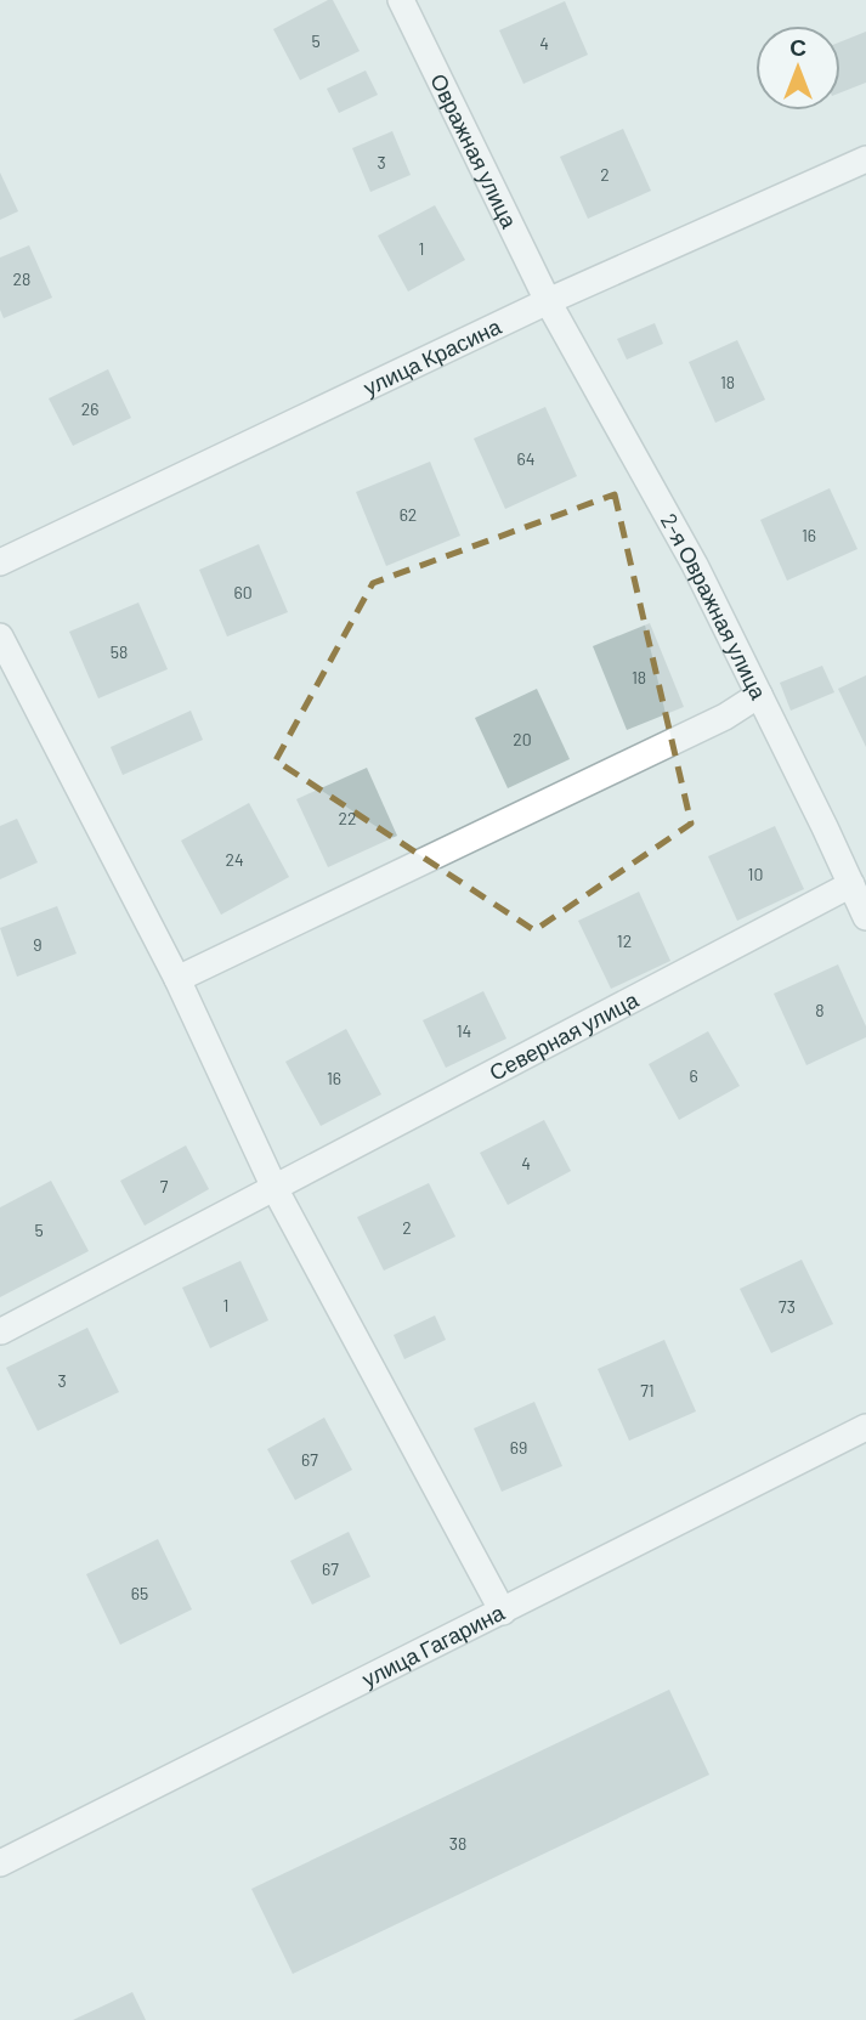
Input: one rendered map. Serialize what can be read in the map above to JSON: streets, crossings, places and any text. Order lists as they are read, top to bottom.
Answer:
{
  "streets": {
    "street": [
      "Овражная улица",
      "улица Красина",
      "2-я Овражная улица",
      "Северная улица",
      "улица Гагарина"
    ]
  },
  "crossings": [
    ["Овражная улица", "улица Красина"],
    ["Овражная улица", "2-я Овражная улица"],
    ["улица Красина", "2-я Овражная улица"],
    ["2-я Овражная улица", "Северная улица"]
  ],
  "house_numbers": [
    "5",
    "4",
    "3",
    "2",
    "1",
    "28",
    "18",
    "26",
    "64",
    "62",
    "16",
    "60",
    "58",
    "18",
    "20",
    "22",
    "24",
    "10",
    "12",
    "9",
    "8",
    "14",
    "6",
    "16",
    "4",
    "7",
    "2",
    "5",
    "1",
    "73",
    "3",
    "71",
    "69",
    "67",
    "67",
    "65",
    "38"
  ],
  "north": "top"
}
